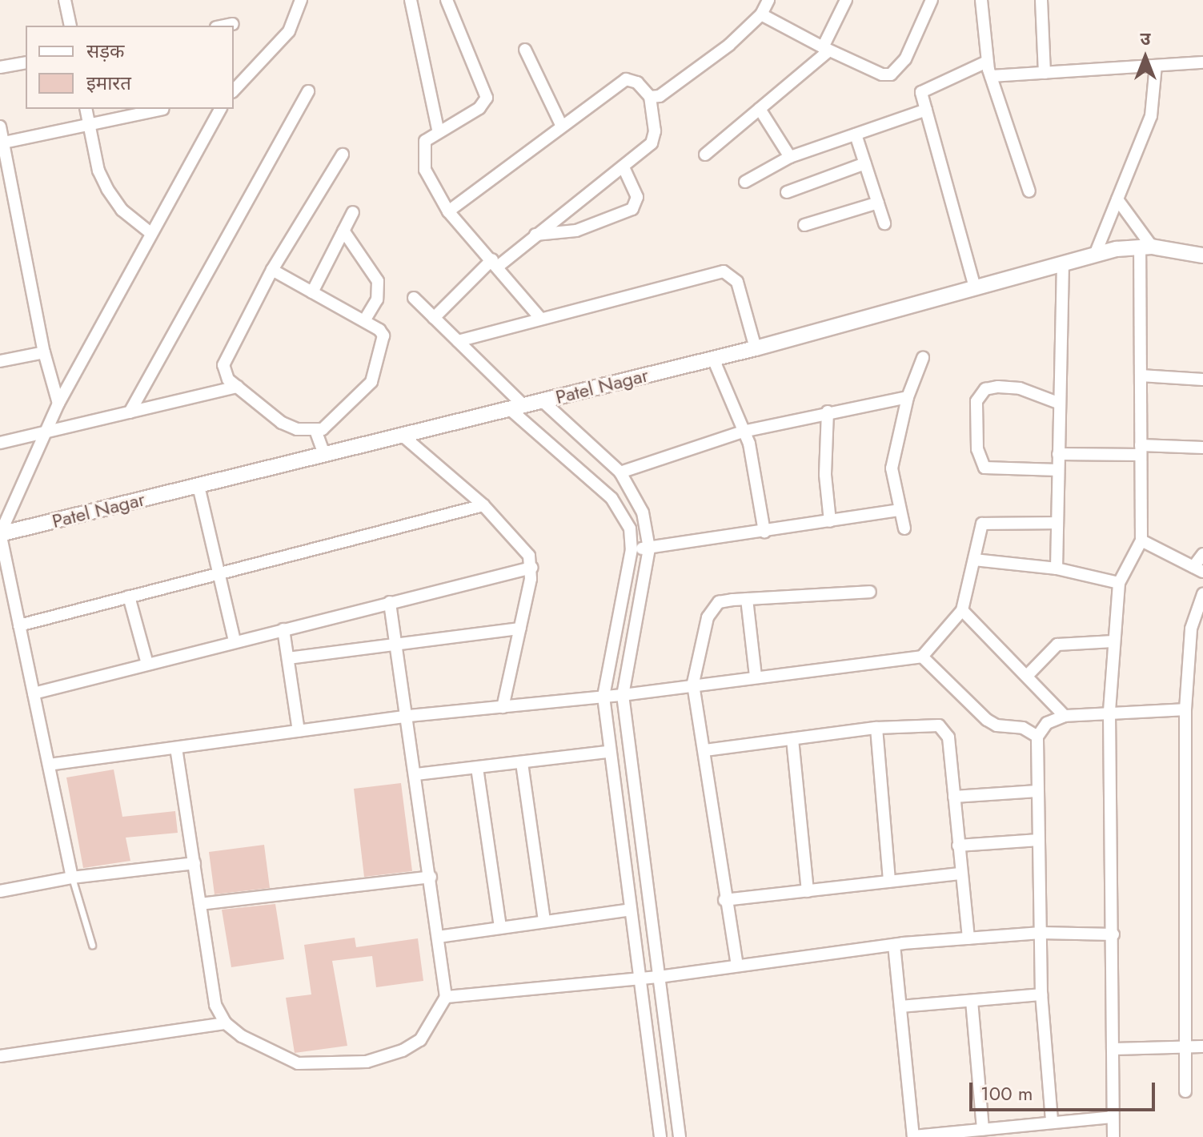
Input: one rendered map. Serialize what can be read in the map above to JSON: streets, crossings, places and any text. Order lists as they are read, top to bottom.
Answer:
{
  "streets": {
    "street": ["Patel Nagar"]
  },
  "legend": ["सड़क", "इमारत"],
  "scale_bar": "100 m",
  "north": "top"
}
